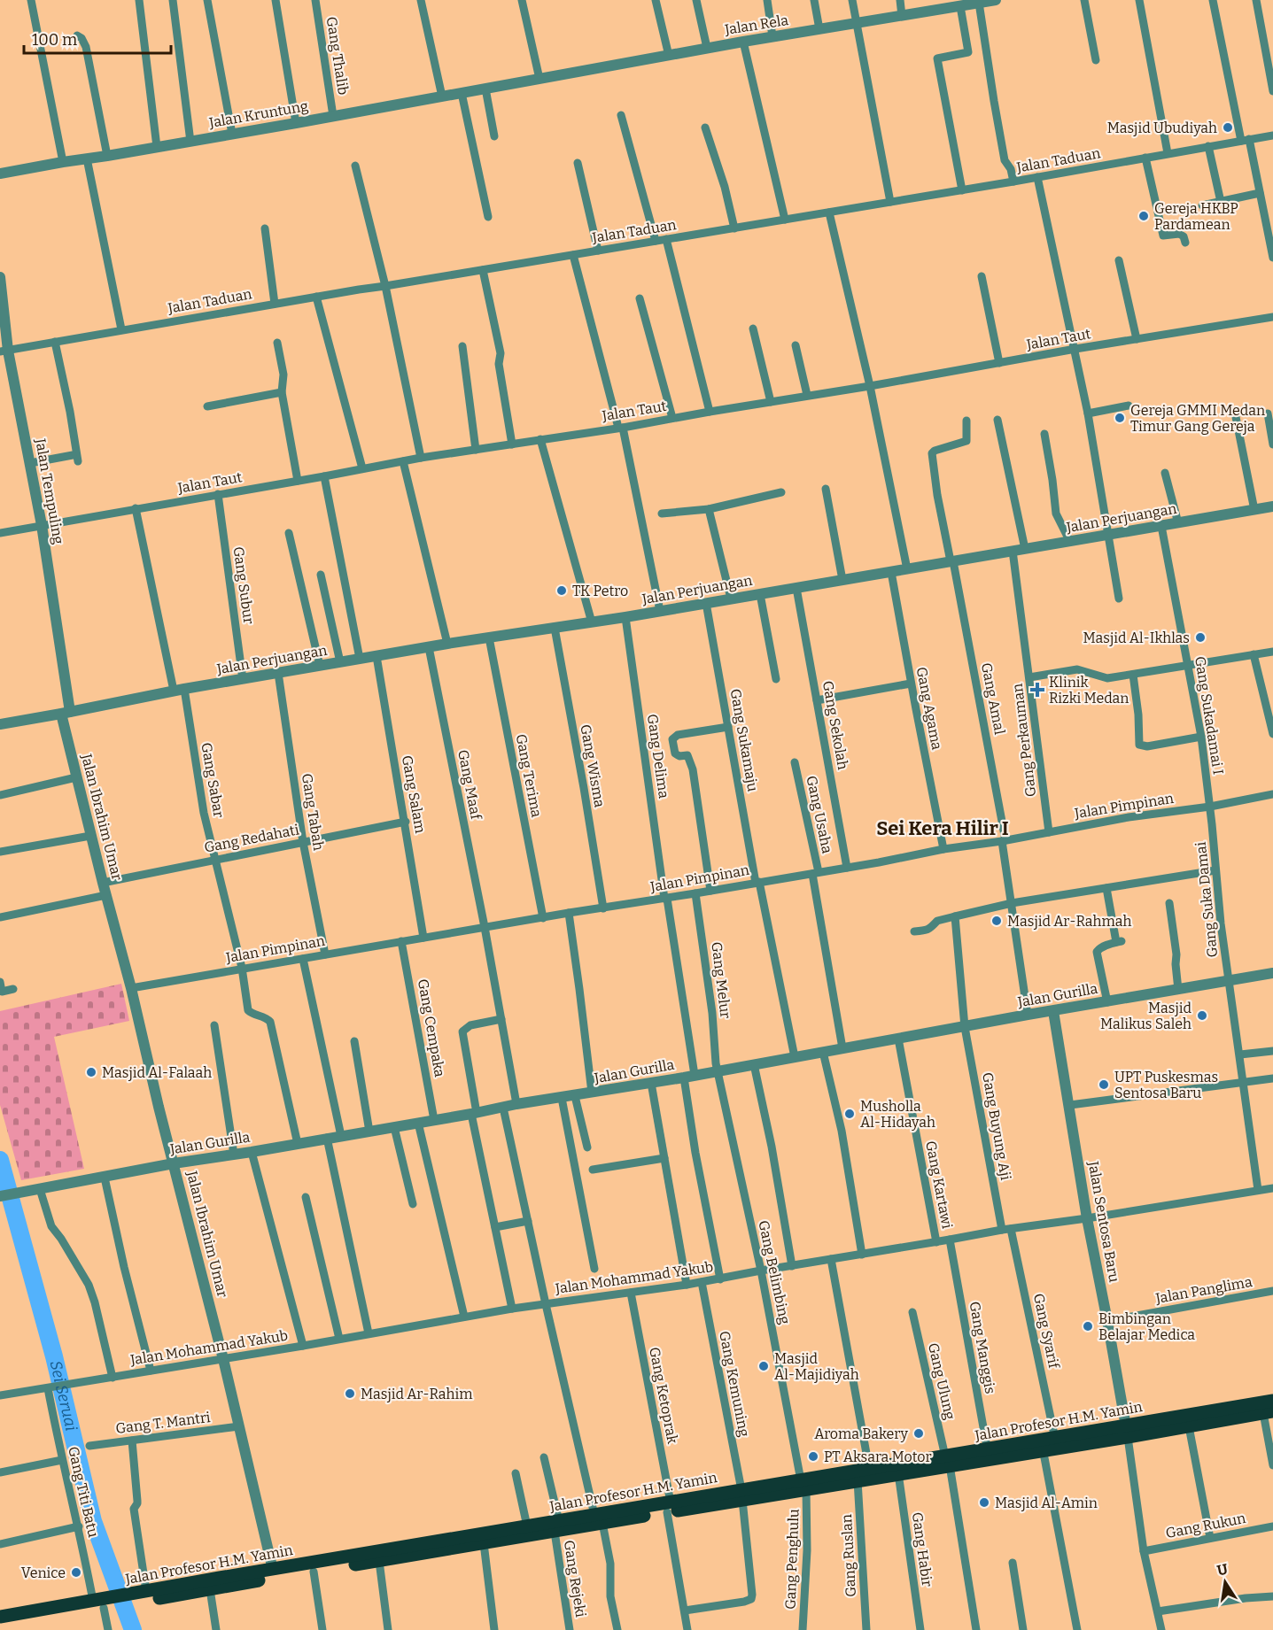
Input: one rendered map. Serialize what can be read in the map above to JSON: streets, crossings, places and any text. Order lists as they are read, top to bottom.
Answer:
{
  "streets": {
    "main road": ["Jalan Profesor H.M. Yamin"],
    "street": [
      "Jalan Rela",
      "Gang Thalib",
      "Jalan Kruntung",
      "Jalan Taduan",
      "Jalan Taut",
      "Jalan Tempuling",
      "Jalan Perjuangan",
      "Gang Subur",
      "Gang Amal",
      "Gang Agama",
      "Gang Sukadamai I",
      "Gang Sekolah",
      "Gang Sukamaju",
      "Gang Perkauman",
      "Gang Delima",
      "Gang Wisma",
      "Gang Terima",
      "Gang Sabar",
      "Gang Maaf",
      "Gang Salam",
      "Jalan Pimpinan",
      "Gang Tabah",
      "Gang Usaha",
      "Jalan Ibrahim Umar",
      "Gang Redahati",
      "Gang Suka Damai",
      "Gang Melur",
      "Jalan Gurilla",
      "Gang Cempaka",
      "Gang Buyung Aji",
      "Gang Kartawi",
      "Jalan Sentosa Baru",
      "Gang Belimbing",
      "Jalan Mohammad Yakub",
      "Jalan Panglima",
      "Gang Syarif",
      "Gang Manggis",
      "Gang Ulung",
      "Gang Kemuning",
      "Gang Ketoprak",
      "Gang T. Mantri",
      "Gang Titi Batu",
      "Gang Rukun",
      "Gang Habir",
      "Gang Ruslan",
      "Gang Penghulu",
      "Gang Rejeki"
    ]
  },
  "crossings": [
    ["Jalan Rela", "Jalan Kruntung"],
    ["Gang Thalib", "Jalan Kruntung"],
    ["Jalan Taduan", "Jalan Tempuling"],
    ["Jalan Taut", "Jalan Tempuling"],
    ["Jalan Taut", "Gang Subur"],
    ["Jalan Taut", "Gang Sabar"],
    ["Jalan Tempuling", "Jalan Perjuangan"],
    ["Jalan Tempuling", "Jalan Ibrahim Umar"],
    ["Jalan Perjuangan", "Gang Subur"],
    ["Jalan Perjuangan", "Gang Amal"],
    ["Jalan Perjuangan", "Gang Agama"],
    ["Jalan Perjuangan", "Gang Sukadamai I"],
    ["Jalan Perjuangan", "Gang Sekolah"],
    ["Jalan Perjuangan", "Gang Sukamaju"],
    ["Jalan Perjuangan", "Gang Perkauman"],
    ["Jalan Perjuangan", "Gang Delima"],
    ["Jalan Perjuangan", "Gang Wisma"],
    ["Jalan Perjuangan", "Gang Terima"],
    ["Jalan Perjuangan", "Gang Sabar"],
    ["Jalan Perjuangan", "Gang Maaf"],
    ["Jalan Perjuangan", "Gang Salam"],
    ["Jalan Perjuangan", "Gang Tabah"],
    ["Jalan Perjuangan", "Jalan Ibrahim Umar"],
    ["Gang Amal", "Jalan Pimpinan"],
    ["Gang Amal", "Jalan Gurilla"],
    ["Gang Agama", "Jalan Pimpinan"],
    ["Gang Sukadamai I", "Jalan Pimpinan"],
    ["Gang Sukadamai I", "Gang Suka Damai"],
    ["Gang Sekolah", "Jalan Pimpinan"],
    ["Gang Sukamaju", "Jalan Pimpinan"],
    ["Gang Sukamaju", "Jalan Gurilla"],
    ["Gang Perkauman", "Jalan Pimpinan"],
    ["Gang Delima", "Jalan Pimpinan"],
    ["Gang Delima", "Jalan Gurilla"],
    ["Gang Delima", "Jalan Mohammad Yakub"],
    ["Gang Wisma", "Jalan Pimpinan"],
    ["Gang Terima", "Jalan Pimpinan"],
    ["Gang Sabar", "Jalan Pimpinan"],
    ["Gang Sabar", "Gang Redahati"],
    ["Gang Sabar", "Jalan Gurilla"],
    ["Gang Maaf", "Jalan Pimpinan"],
    ["Gang Maaf", "Jalan Gurilla"],
    ["Gang Salam", "Jalan Pimpinan"],
    ["Gang Salam", "Gang Redahati"],
    ["Jalan Pimpinan", "Gang Tabah"],
    ["Jalan Pimpinan", "Gang Usaha"],
    ["Jalan Pimpinan", "Jalan Ibrahim Umar"],
    ["Jalan Pimpinan", "Gang Suka Damai"],
    ["Jalan Pimpinan", "Gang Melur"],
    ["Jalan Pimpinan", "Gang Cempaka"],
    ["Gang Tabah", "Gang Redahati"],
    ["Gang Usaha", "Jalan Gurilla"],
    ["Jalan Ibrahim Umar", "Gang Redahati"],
    ["Jalan Ibrahim Umar", "Jalan Gurilla"],
    ["Jalan Ibrahim Umar", "Jalan Mohammad Yakub"],
    ["Jalan Ibrahim Umar", "Jalan Profesor H.M. Yamin"],
    ["Jalan Ibrahim Umar", "Gang T. Mantri"],
    ["Gang Suka Damai", "Jalan Gurilla"],
    ["Gang Suka Damai", "Jalan Mohammad Yakub"],
    ["Gang Melur", "Jalan Gurilla"],
    ["Gang Melur", "Gang Belimbing"],
    ["Jalan Gurilla", "Gang Cempaka"],
    ["Jalan Gurilla", "Gang Buyung Aji"],
    ["Jalan Gurilla", "Gang Kartawi"],
    ["Jalan Gurilla", "Jalan Sentosa Baru"],
    ["Jalan Gurilla", "Gang Belimbing"],
    ["Gang Buyung Aji", "Jalan Mohammad Yakub"],
    ["Gang Buyung Aji", "Gang Syarif"],
    ["Gang Kartawi", "Jalan Mohammad Yakub"],
    ["Jalan Sentosa Baru", "Jalan Mohammad Yakub"],
    ["Jalan Sentosa Baru", "Jalan Panglima"],
    ["Jalan Sentosa Baru", "Jalan Profesor H.M. Yamin"],
    ["Gang Belimbing", "Jalan Mohammad Yakub"],
    ["Gang Belimbing", "Jalan Profesor H.M. Yamin"],
    ["Gang Belimbing", "Gang Penghulu"],
    ["Jalan Mohammad Yakub", "Gang Syarif"],
    ["Jalan Mohammad Yakub", "Gang Manggis"],
    ["Jalan Mohammad Yakub", "Gang Kemuning"],
    ["Jalan Mohammad Yakub", "Gang Ketoprak"],
    ["Jalan Mohammad Yakub", "Gang Titi Batu"],
    ["Gang Syarif", "Jalan Profesor H.M. Yamin"],
    ["Gang Manggis", "Jalan Profesor H.M. Yamin"],
    ["Gang Ulung", "Jalan Profesor H.M. Yamin"],
    ["Gang Kemuning", "Gang Ketoprak"],
    ["Gang Kemuning", "Jalan Profesor H.M. Yamin"],
    ["Gang Ketoprak", "Jalan Profesor H.M. Yamin"],
    ["Jalan Profesor H.M. Yamin", "Gang Titi Batu"],
    ["Jalan Profesor H.M. Yamin", "Gang Habir"],
    ["Jalan Profesor H.M. Yamin", "Gang Ruslan"],
    ["Jalan Profesor H.M. Yamin", "Gang Penghulu"],
    ["Jalan Profesor H.M. Yamin", "Gang Rejeki"]
  ],
  "districts": ["Sei Kera Hilir I"],
  "water": ["Sei Seruai"],
  "places": {
    "other": [
      "Masjid Ubudiyah",
      "Gereja HKBP Pardamean",
      "Gereja GMMI Medan Timur Gang Gereja",
      "TK Petro",
      "Masjid Al-Ikhlas",
      "Masjid Ar-Rahmah",
      "Masjid Malikus Saleh",
      "Masjid Al-Falaah",
      "UPT Puskesmas Sentosa Baru",
      "Musholla Al-Hidayah",
      "Bimbingan Belajar Medica",
      "Masjid Al-Majidiyah",
      "Masjid Ar-Rahim",
      "Aroma Bakery",
      "PT Aksara Motor",
      "Masjid Al-Amin",
      "Venice"
    ],
    "health": ["Klinik Rizki Medan"]
  },
  "scale_bar": "100 m",
  "north": "top"
}
